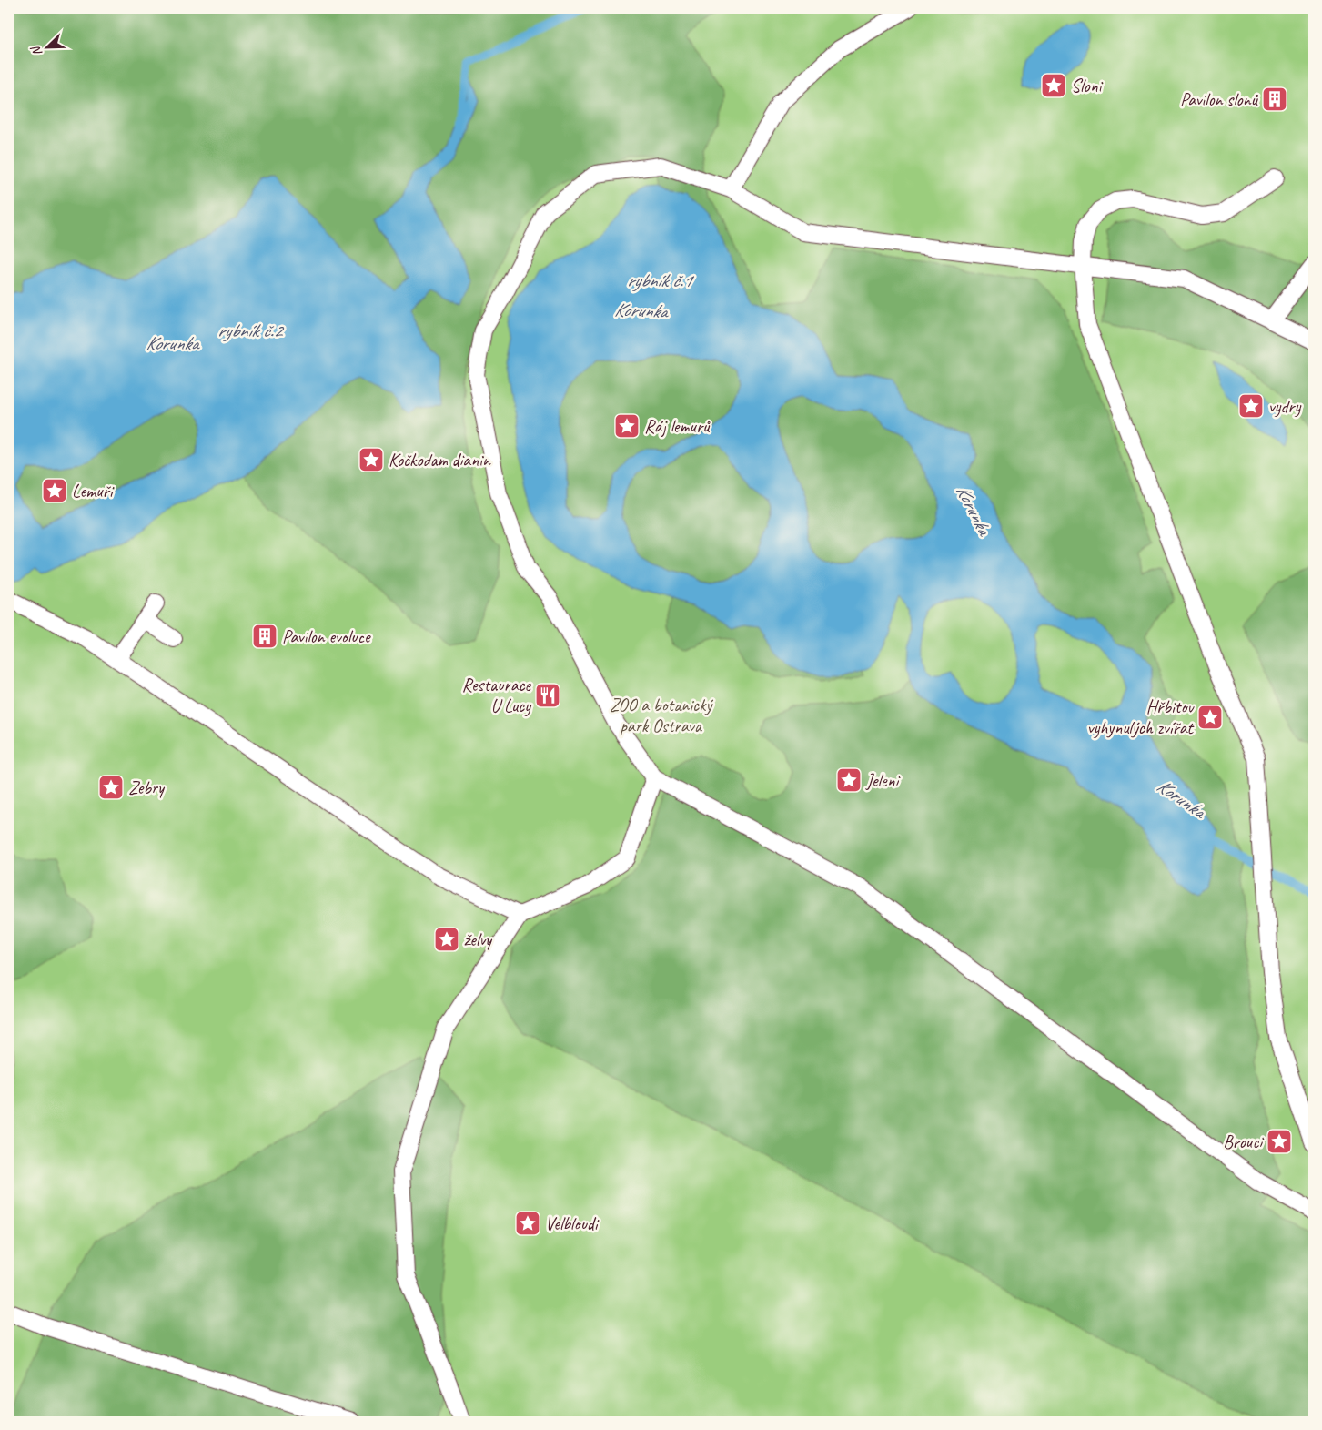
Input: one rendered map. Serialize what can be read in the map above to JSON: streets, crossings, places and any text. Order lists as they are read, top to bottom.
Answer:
{
  "water": ["rybník č.1", "Korunka", "rybník č.2"],
  "parks": ["ZOO a botanický park Ostrava"],
  "places": {
    "place": [
      "Sloni",
      "vydry",
      "Ráj lemurů",
      "Kočkodam dianin",
      "Lemuři",
      "Hřbitov vyhynulých zvířat",
      "Jeleni",
      "Zebry",
      "želvy",
      "Brouci",
      "Velbloudi"
    ],
    "building": ["Pavilon slonů", "Pavilon evoluce"],
    "restaurant": ["Restaurace U Lucy"]
  },
  "north": "bottom left"
}
